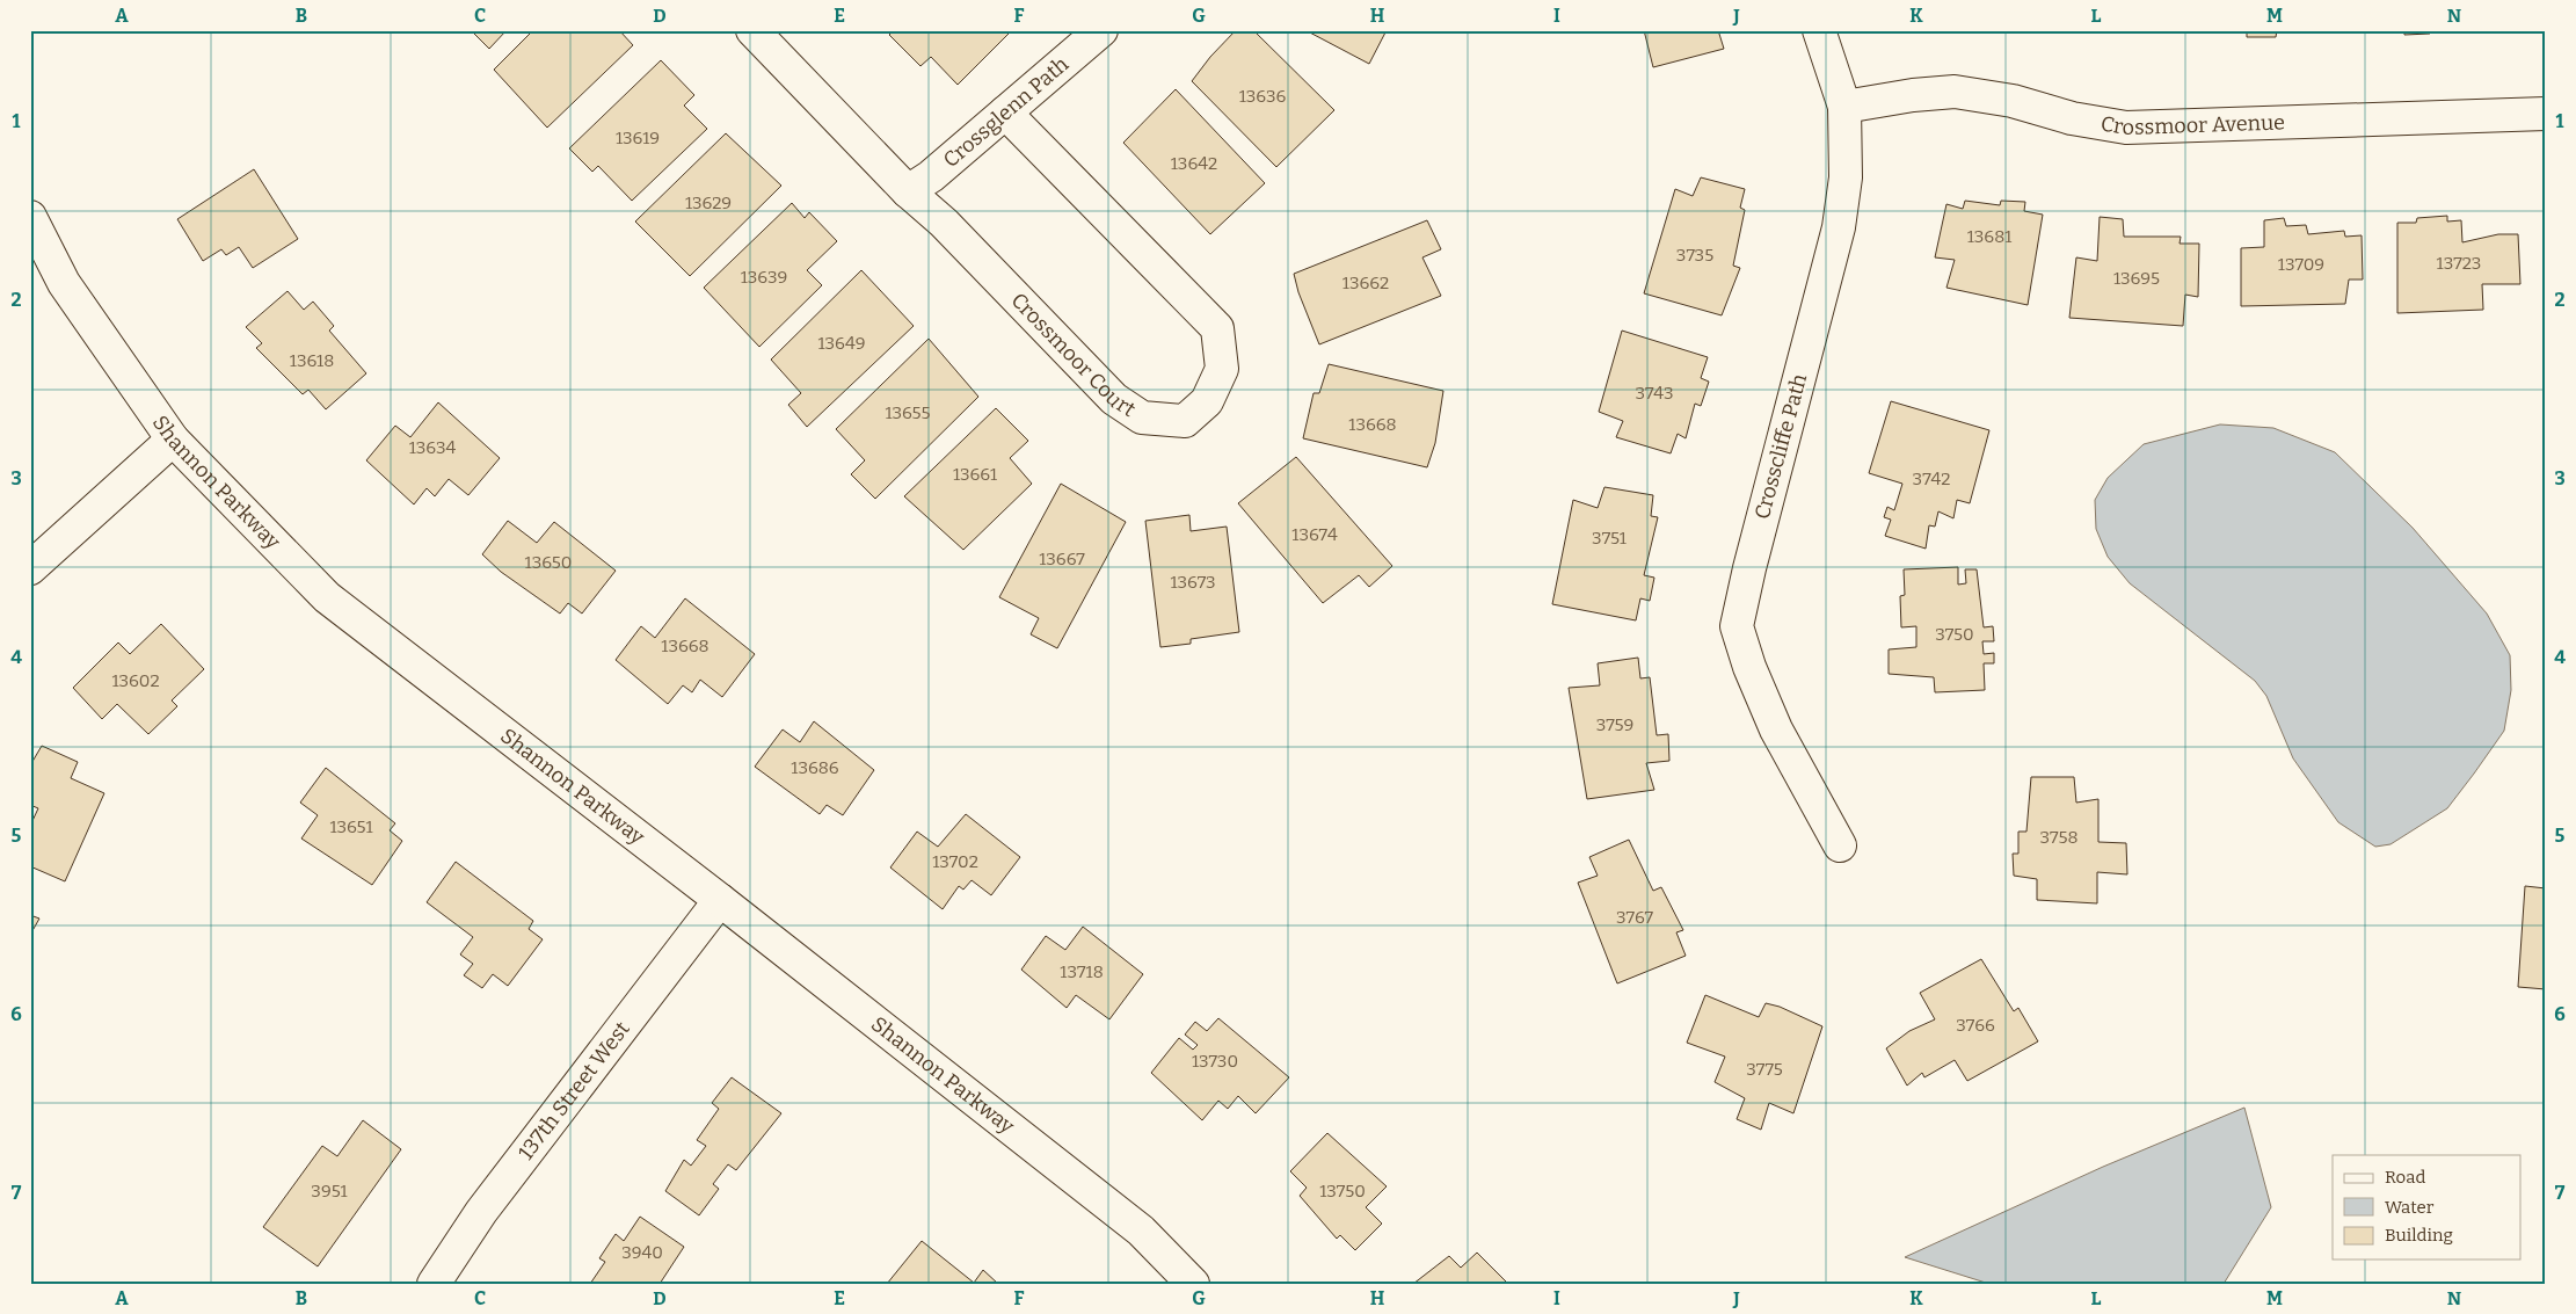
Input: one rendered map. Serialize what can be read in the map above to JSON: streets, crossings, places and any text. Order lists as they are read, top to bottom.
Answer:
{
  "streets": {
    "street": [
      "Crossglenn Path",
      "Crossmoor Avenue",
      "Crossmoor Court",
      "Crosscliffe Path",
      "Shannon Parkway",
      "137th Street West"
    ]
  },
  "crossings": [
    ["Crossglenn Path", "Crossmoor Court"],
    ["Crossmoor Avenue", "Crosscliffe Path"],
    ["Shannon Parkway", "137th Street West"]
  ],
  "house_numbers": [
    "13636",
    "13619",
    "13642",
    "13629",
    "13681",
    "3735",
    "13723",
    "13709",
    "13639",
    "13695",
    "13662",
    "13649",
    "13618",
    "3743",
    "13655",
    "13668",
    "13634",
    "13661",
    "3742",
    "13674",
    "3751",
    "13667",
    "13650",
    "13673",
    "3750",
    "13668",
    "13602",
    "3759",
    "13686",
    "13651",
    "3758",
    "13702",
    "3767",
    "13718",
    "3766",
    "13730",
    "3775",
    "3951",
    "13750",
    "3940"
  ],
  "legend": ["Road", "Water", "Building"],
  "grid": {
    "columns": [
      "A",
      "B",
      "C",
      "D",
      "E",
      "F",
      "G",
      "H",
      "I",
      "J",
      "K",
      "L",
      "M",
      "N"
    ],
    "rows": [
      "1",
      "2",
      "3",
      "4",
      "5",
      "6",
      "7"
    ]
  }
}
